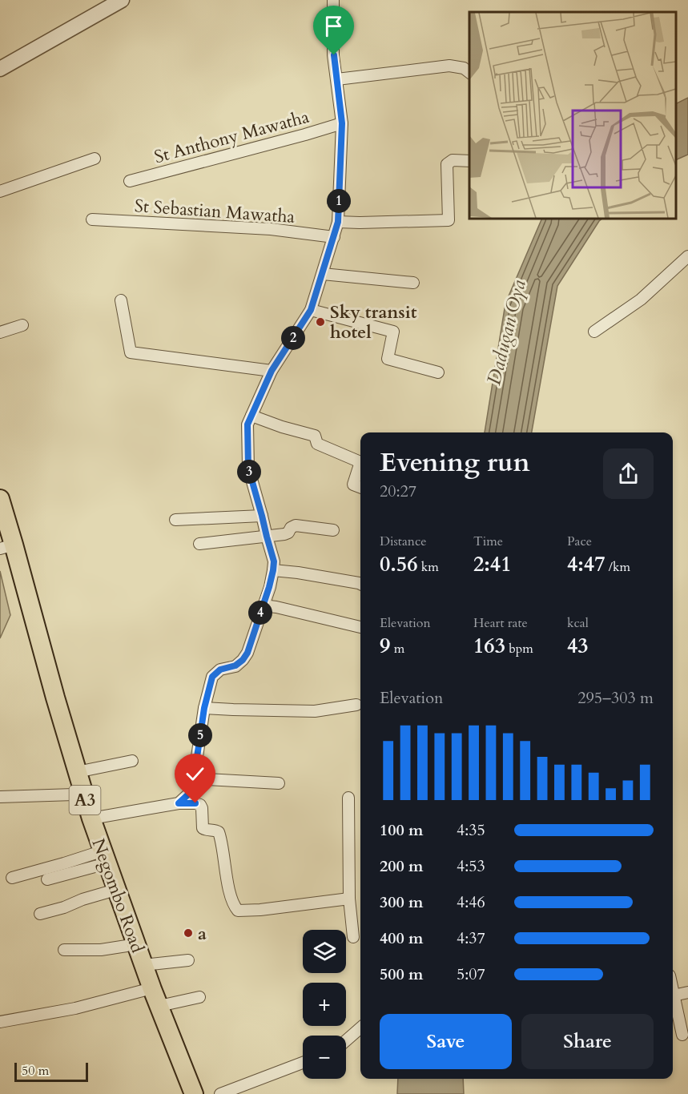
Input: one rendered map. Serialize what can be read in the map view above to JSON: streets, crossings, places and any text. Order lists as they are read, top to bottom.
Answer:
{
  "streets": {
    "highway": ["A3", "Negombo Road"],
    "street": ["St Anthony Mawatha", "St Sebastian Mawatha"]
  },
  "water": ["Dadugan Oya"],
  "places": ["Sky transit hotel", "a"],
  "scale_bar": "50 m",
  "page": {
    "pins": [
      "1",
      "2",
      "3",
      "4",
      "5"
    ],
    "heading": ["Evening run", "20:27"],
    "stats": [
      ["Distance", "0.56 km"],
      ["Time", "2:41"],
      ["Pace", "4:47 /km"],
      ["Elevation", "9 m"],
      ["Heart rate", "163 bpm"],
      ["kcal", "43"]
    ],
    "chart": ["Elevation", "295–303 m"],
    "list": [
      {
        "name": "100 m",
        "note": "4:35"
      },
      {
        "name": "200 m",
        "note": "4:53"
      },
      {
        "name": "300 m",
        "note": "4:46"
      },
      {
        "name": "400 m",
        "note": "4:37"
      },
      {
        "name": "500 m",
        "note": "5:07"
      }
    ],
    "map_buttons": ["+", "−"],
    "buttons": ["Save", "Share"],
    "scale": "50 m"
  }
}
